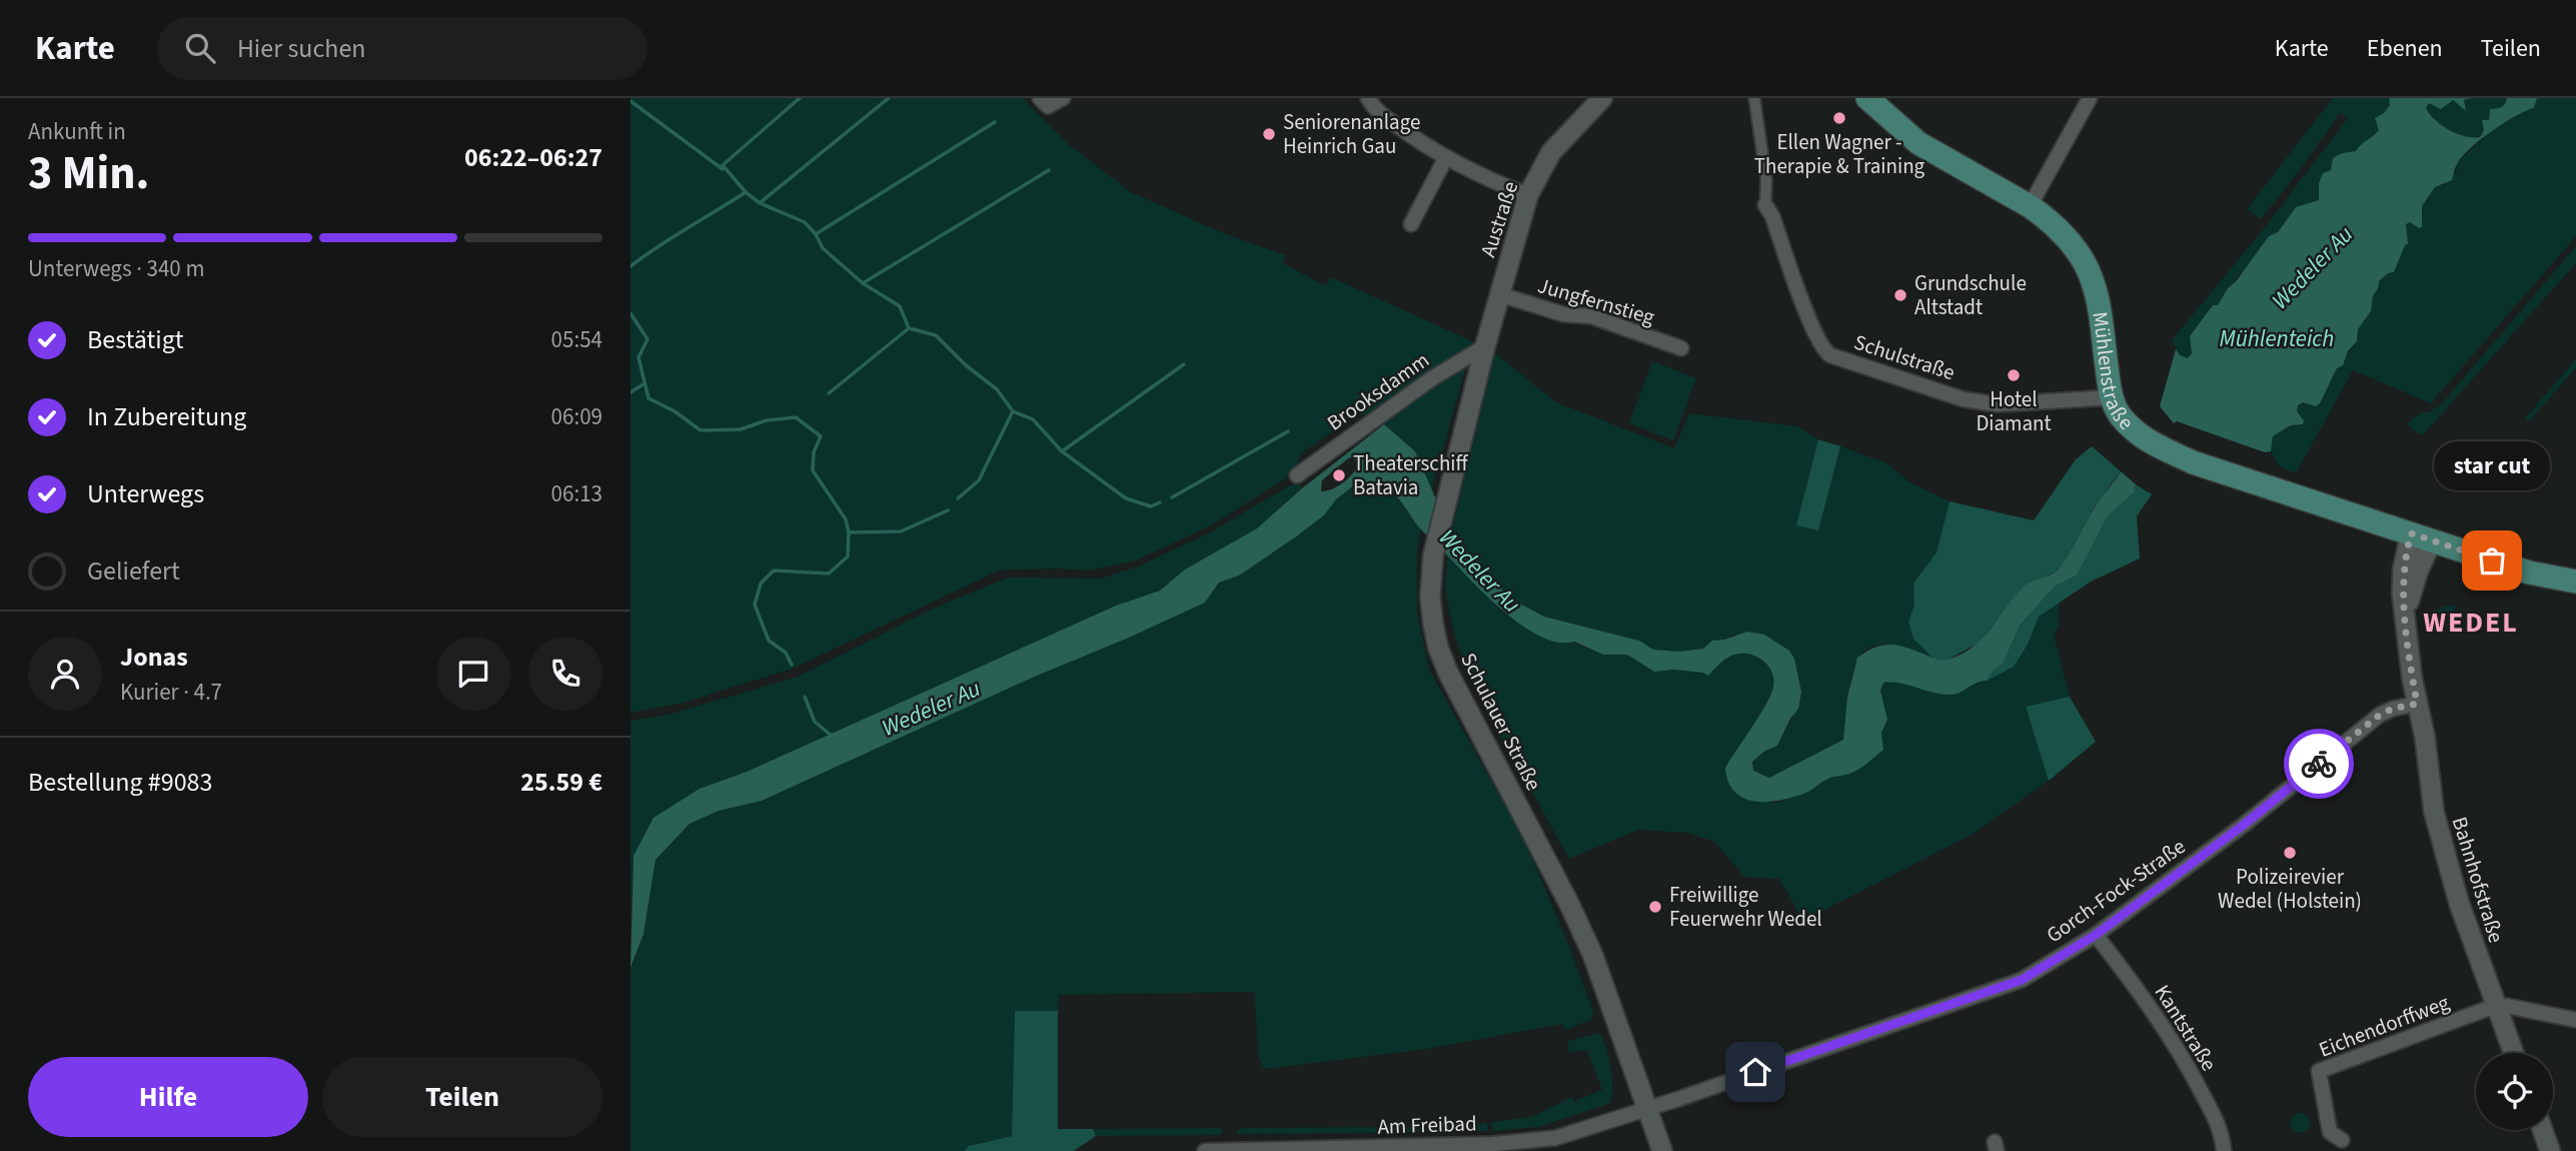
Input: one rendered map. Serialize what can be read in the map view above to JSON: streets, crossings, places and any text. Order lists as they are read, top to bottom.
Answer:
{
  "streets": {
    "main road": ["Mühlenstraße"],
    "street": [
      "Austraße",
      "Jungfernstieg",
      "Schulstraße",
      "Brooksdamm",
      "Schulauer Straße",
      "Bahnhofstraße",
      "Gorch-Fock-Straße",
      "Eichendorffweg",
      "Kantstraße",
      "Am Freibad"
    ]
  },
  "crossings": [
    ["Austraße", "Jungfernstieg"],
    ["Austraße", "Schulauer Straße"],
    ["Jungfernstieg", "Schulauer Straße"],
    ["Schulstraße", "Mühlenstraße"],
    ["Mühlenstraße", "Bahnhofstraße"],
    ["Brooksdamm", "Schulauer Straße"],
    ["Schulauer Straße", "Gorch-Fock-Straße"],
    ["Schulauer Straße", "Am Freibad"],
    ["Bahnhofstraße", "Gorch-Fock-Straße"],
    ["Bahnhofstraße", "Eichendorffweg"],
    ["Gorch-Fock-Straße", "Kantstraße"],
    ["Gorch-Fock-Straße", "Am Freibad"]
  ],
  "districts": ["WEDEL"],
  "water": ["Wedeler Au", "Mühlenteich"],
  "places": [
    "Ellen Wagner - Therapie & Training",
    "Seniorenanlage Heinrich Gau",
    "Grundschule Altstadt",
    "Hotel Diamant",
    "Theaterschiff Batavia",
    "star cut",
    "Polizeirevier Wedel (Holstein)",
    "Freiwillige Feuerwehr Wedel"
  ],
  "page": {
    "header": "Karte",
    "search": "Hier suchen",
    "nav": ["Karte", "Ebenen", "Teilen"],
    "heading": ["3 Min.", "Ankunft in", "06:22–06:27"],
    "panel": [
      "Jonas",
      "Kurier · 4.7",
      "Bestellung #9083",
      "25.59 €"
    ],
    "bar": "Unterwegs · 340 m",
    "list": [
      ["Bestätigt", "05:54"],
      ["In Zubereitung", "06:09"],
      ["Unterwegs", "06:13"],
      "Geliefert"
    ],
    "bubble": "star cut",
    "buttons": ["Hilfe", "Teilen"]
  }
}
